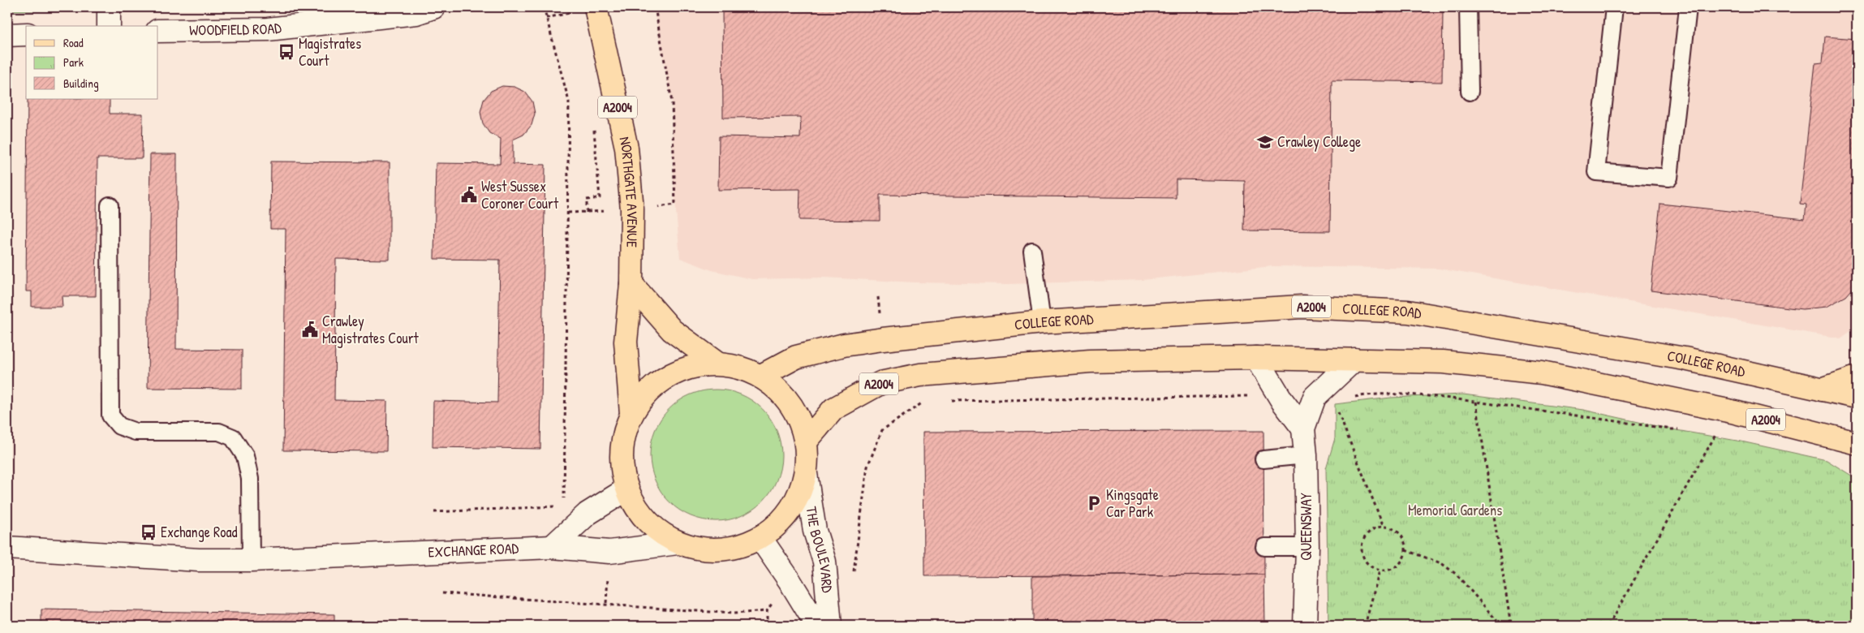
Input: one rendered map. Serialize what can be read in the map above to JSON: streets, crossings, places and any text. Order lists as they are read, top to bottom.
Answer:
{
  "streets": {
    "main road": ["A2004", "NORTHGATE AVENUE", "COLLEGE ROAD"],
    "street": [
      "WOODFIELD ROAD",
      "QUEENSWAY",
      "EXCHANGE ROAD",
      "THE BOULEVARD"
    ]
  },
  "crossings": [
    ["A2004", "QUEENSWAY"]
  ],
  "parks": ["Memorial Gardens"],
  "places": {
    "bus stop": ["Magistrates Court", "Exchange Road"],
    "school or university": ["Crawley College"],
    "public building": ["West Sussex Coroner Court", "Crawley Magistrates Court"],
    "parking": ["Kingsgate Car Park"]
  },
  "legend": ["Road", "Park", "Building"]
}
